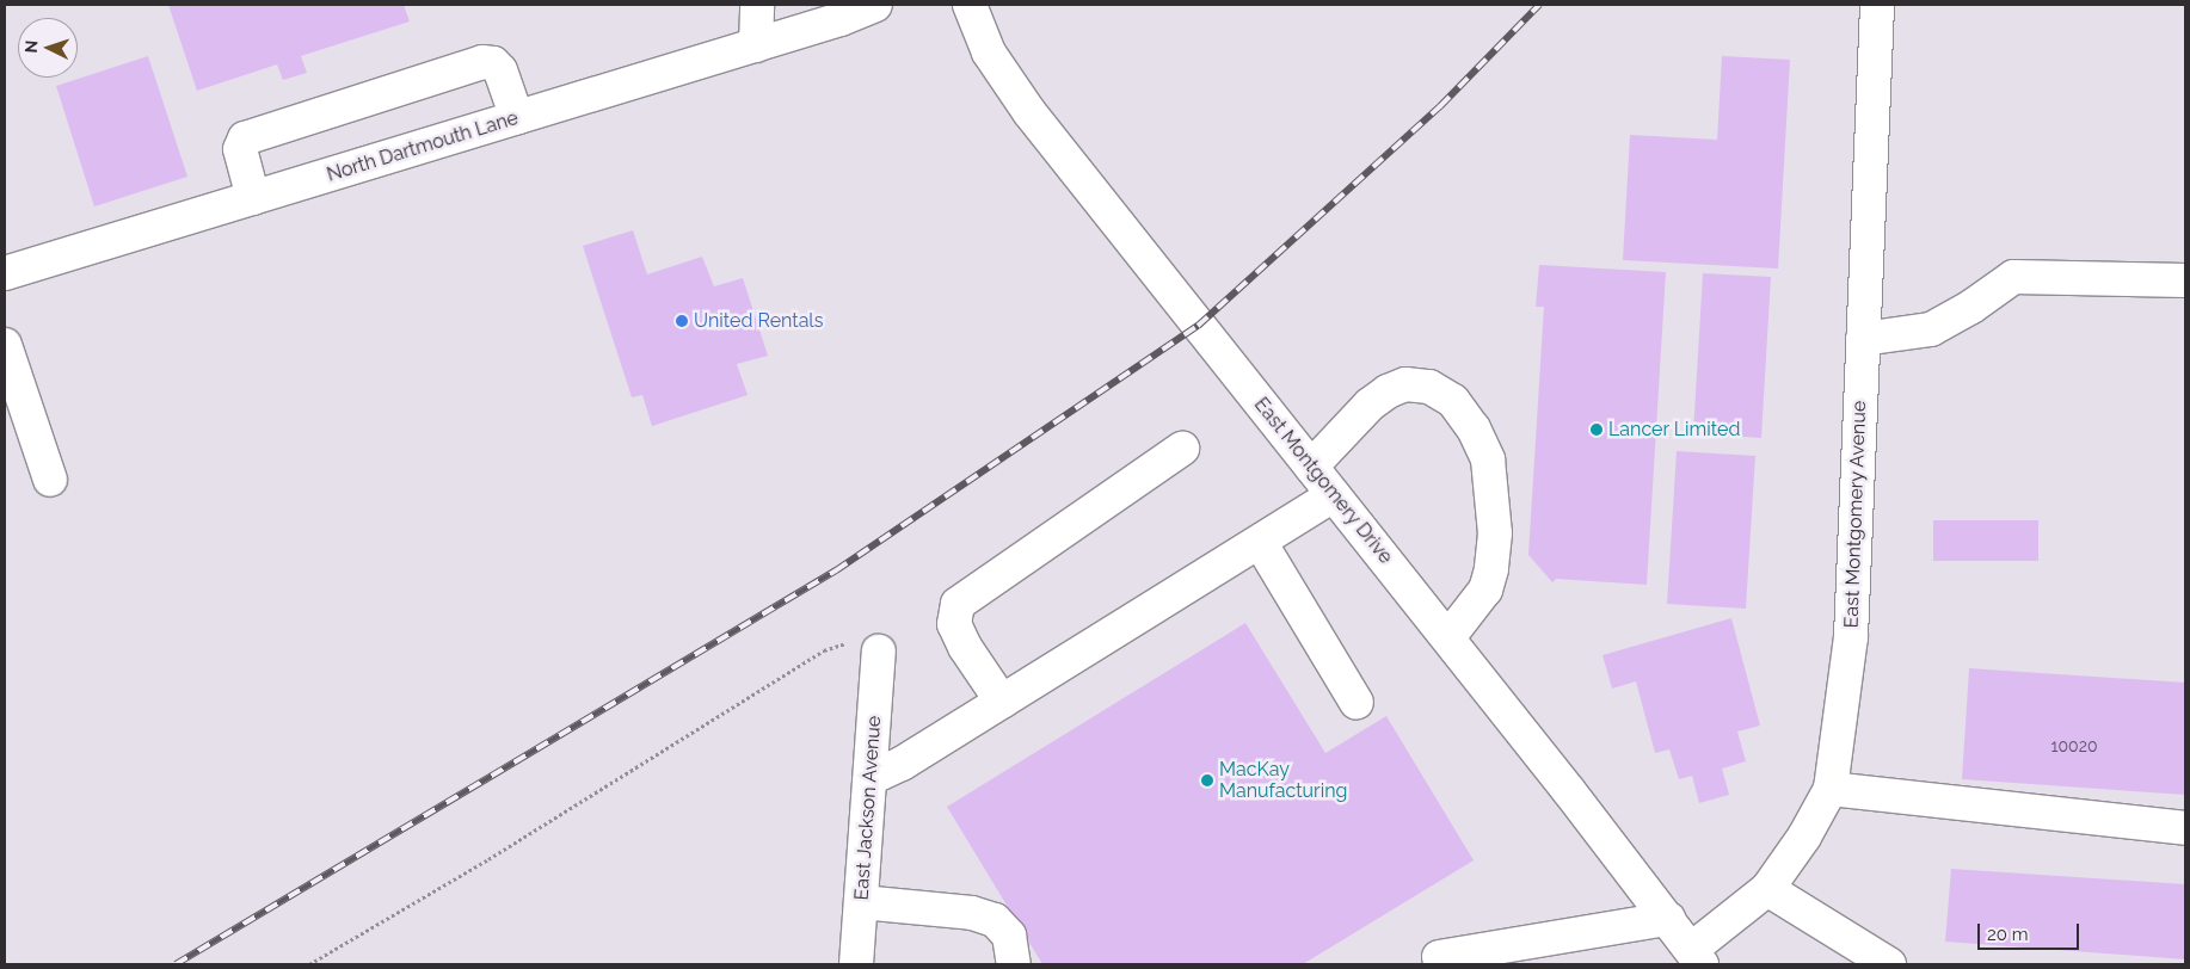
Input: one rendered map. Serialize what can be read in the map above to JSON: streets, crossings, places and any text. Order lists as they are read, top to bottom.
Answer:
{
  "streets": {
    "street": [
      "North Dartmouth Lane",
      "East Montgomery Drive",
      "East Montgomery Avenue",
      "East Jackson Avenue"
    ]
  },
  "crossings": [
    ["East Montgomery Drive", "East Montgomery Avenue"]
  ],
  "places": ["United Rentals", "Lancer Limited", "MacKay Manufacturing"],
  "house_numbers": ["10020"],
  "scale_bar": "20 m",
  "north": "left"
}
